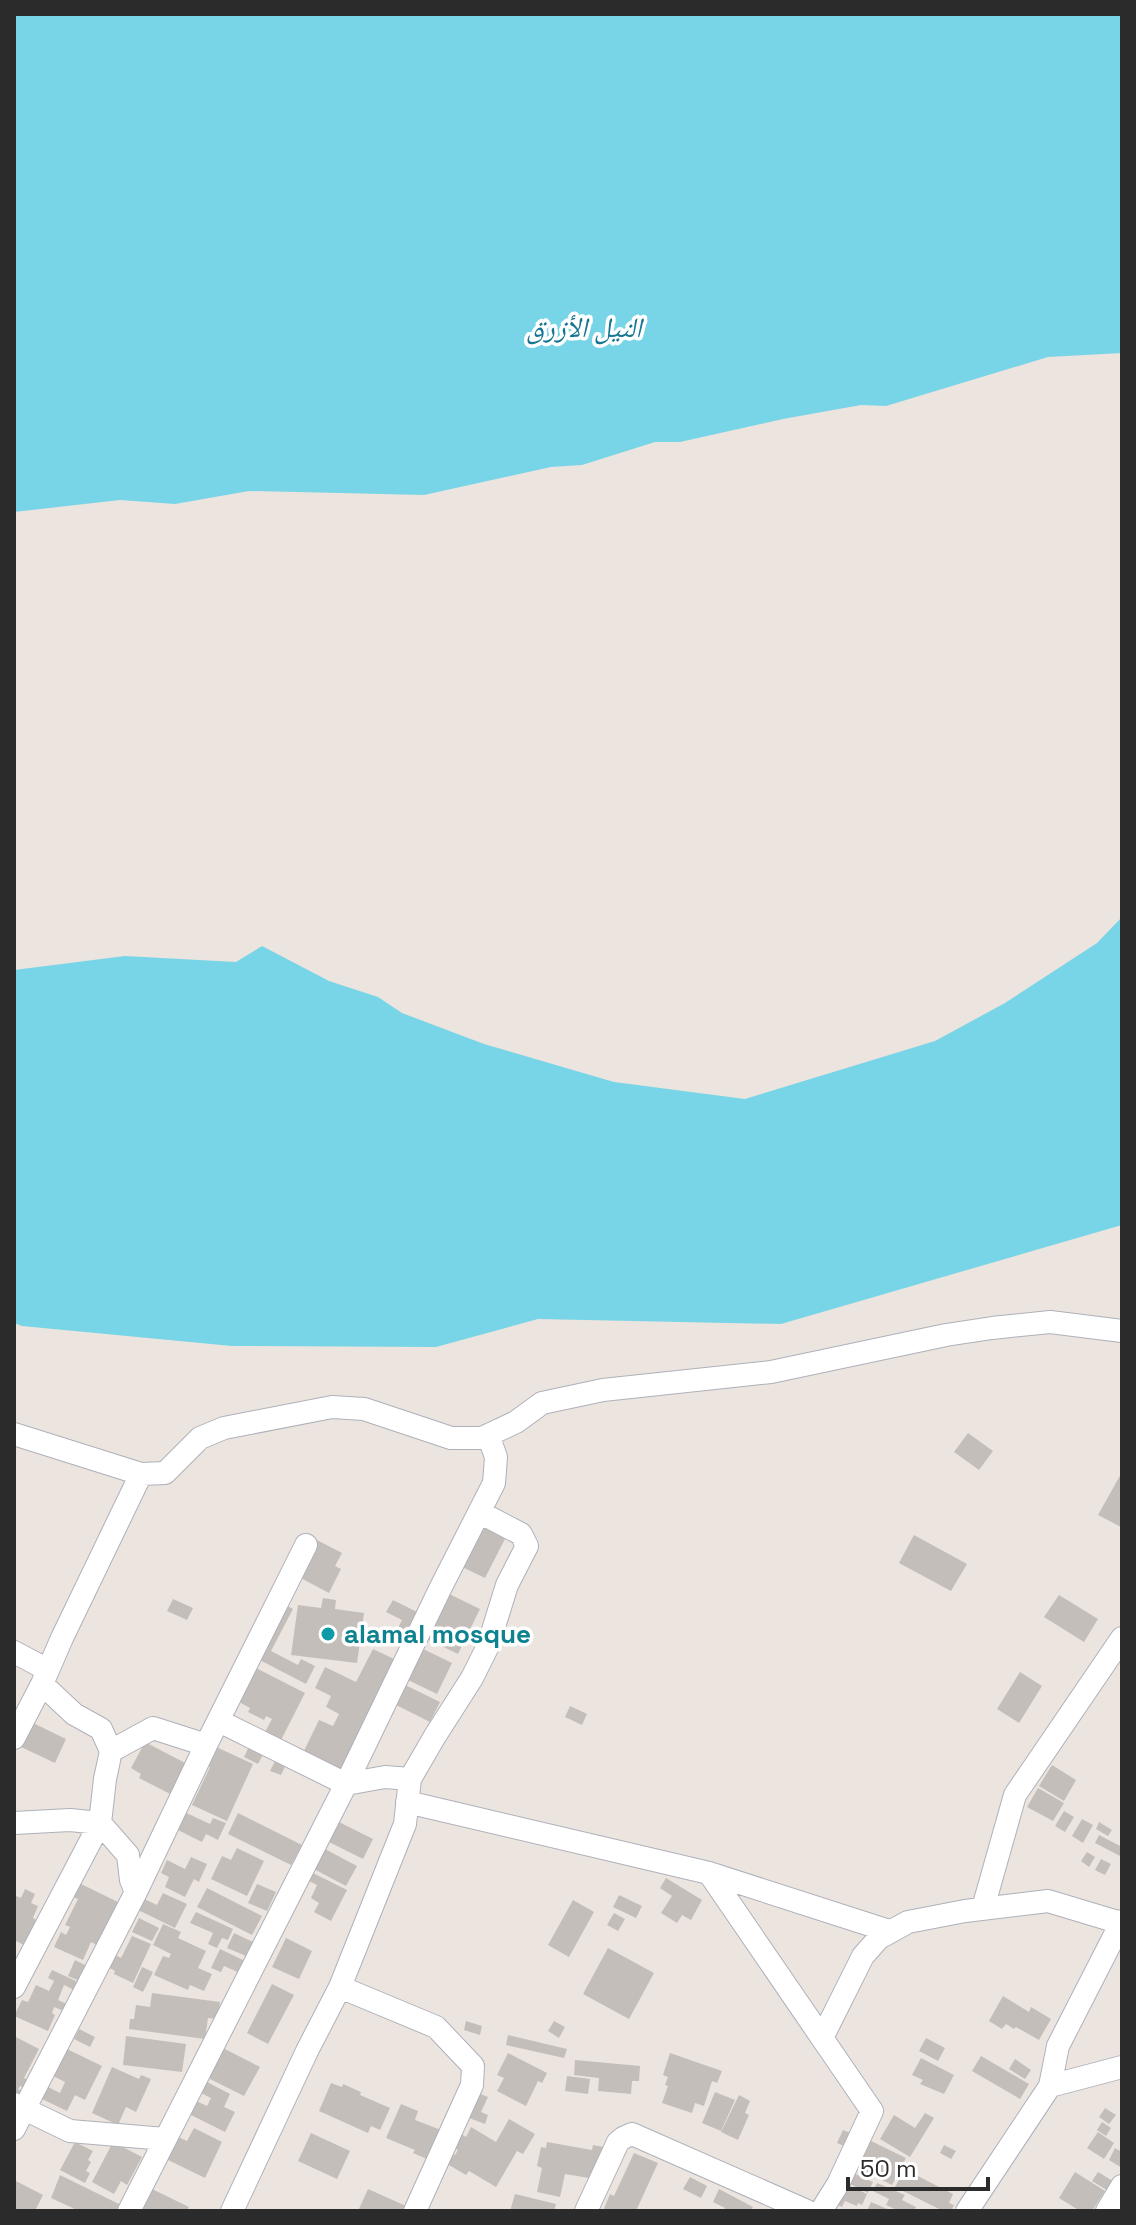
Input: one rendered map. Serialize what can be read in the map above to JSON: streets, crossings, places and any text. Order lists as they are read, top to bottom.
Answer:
{
  "water": ["النيل الأزرق"],
  "places": ["alamal mosque"],
  "scale_bar": "50 m"
}
